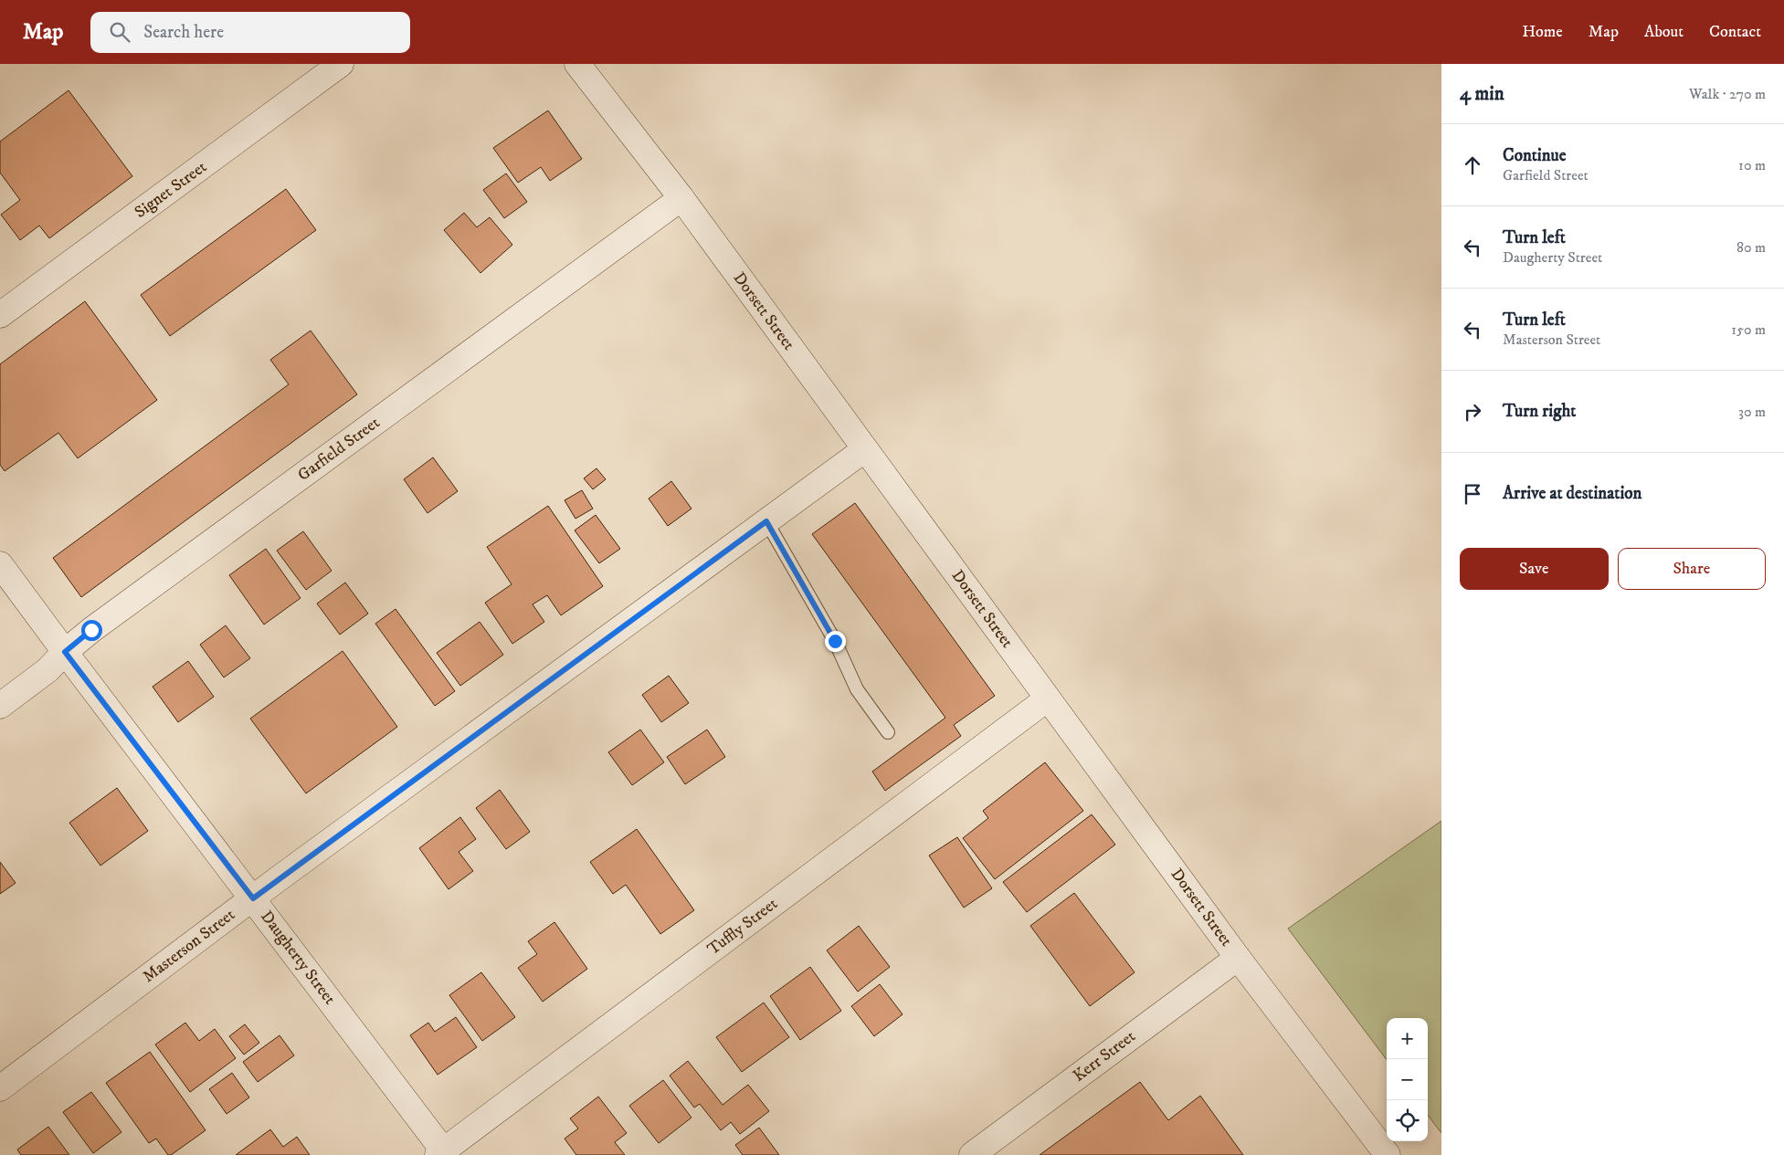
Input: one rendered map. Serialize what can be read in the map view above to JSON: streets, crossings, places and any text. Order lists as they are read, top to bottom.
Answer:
{
  "streets": {
    "street": [
      "Signet Street",
      "Dorsett Street",
      "Garfield Street",
      "Tuffly Street",
      "Masterson Street",
      "Daugherty Street",
      "Kerr Street"
    ]
  },
  "crossings": [
    ["Dorsett Street", "Garfield Street"],
    ["Dorsett Street", "Tuffly Street"],
    ["Dorsett Street", "Masterson Street"],
    ["Dorsett Street", "Kerr Street"],
    ["Garfield Street", "Daugherty Street"],
    ["Tuffly Street", "Daugherty Street"],
    ["Masterson Street", "Daugherty Street"]
  ],
  "page": {
    "header": "Map",
    "search": "Search here",
    "nav": [
      "Home",
      "Map",
      "About",
      "Contact"
    ],
    "heading": ["4 min", "Walk · 270 m"],
    "list": [
      ["Continue", "Garfield Street", "10 m"],
      ["Turn left", "Daugherty Street", "80 m"],
      ["Turn left", "Masterson Street", "150 m"],
      ["Turn right", "30 m"],
      "Arrive at destination"
    ],
    "buttons": ["Save", "Share"],
    "map_buttons": ["+", "−"]
  }
}
